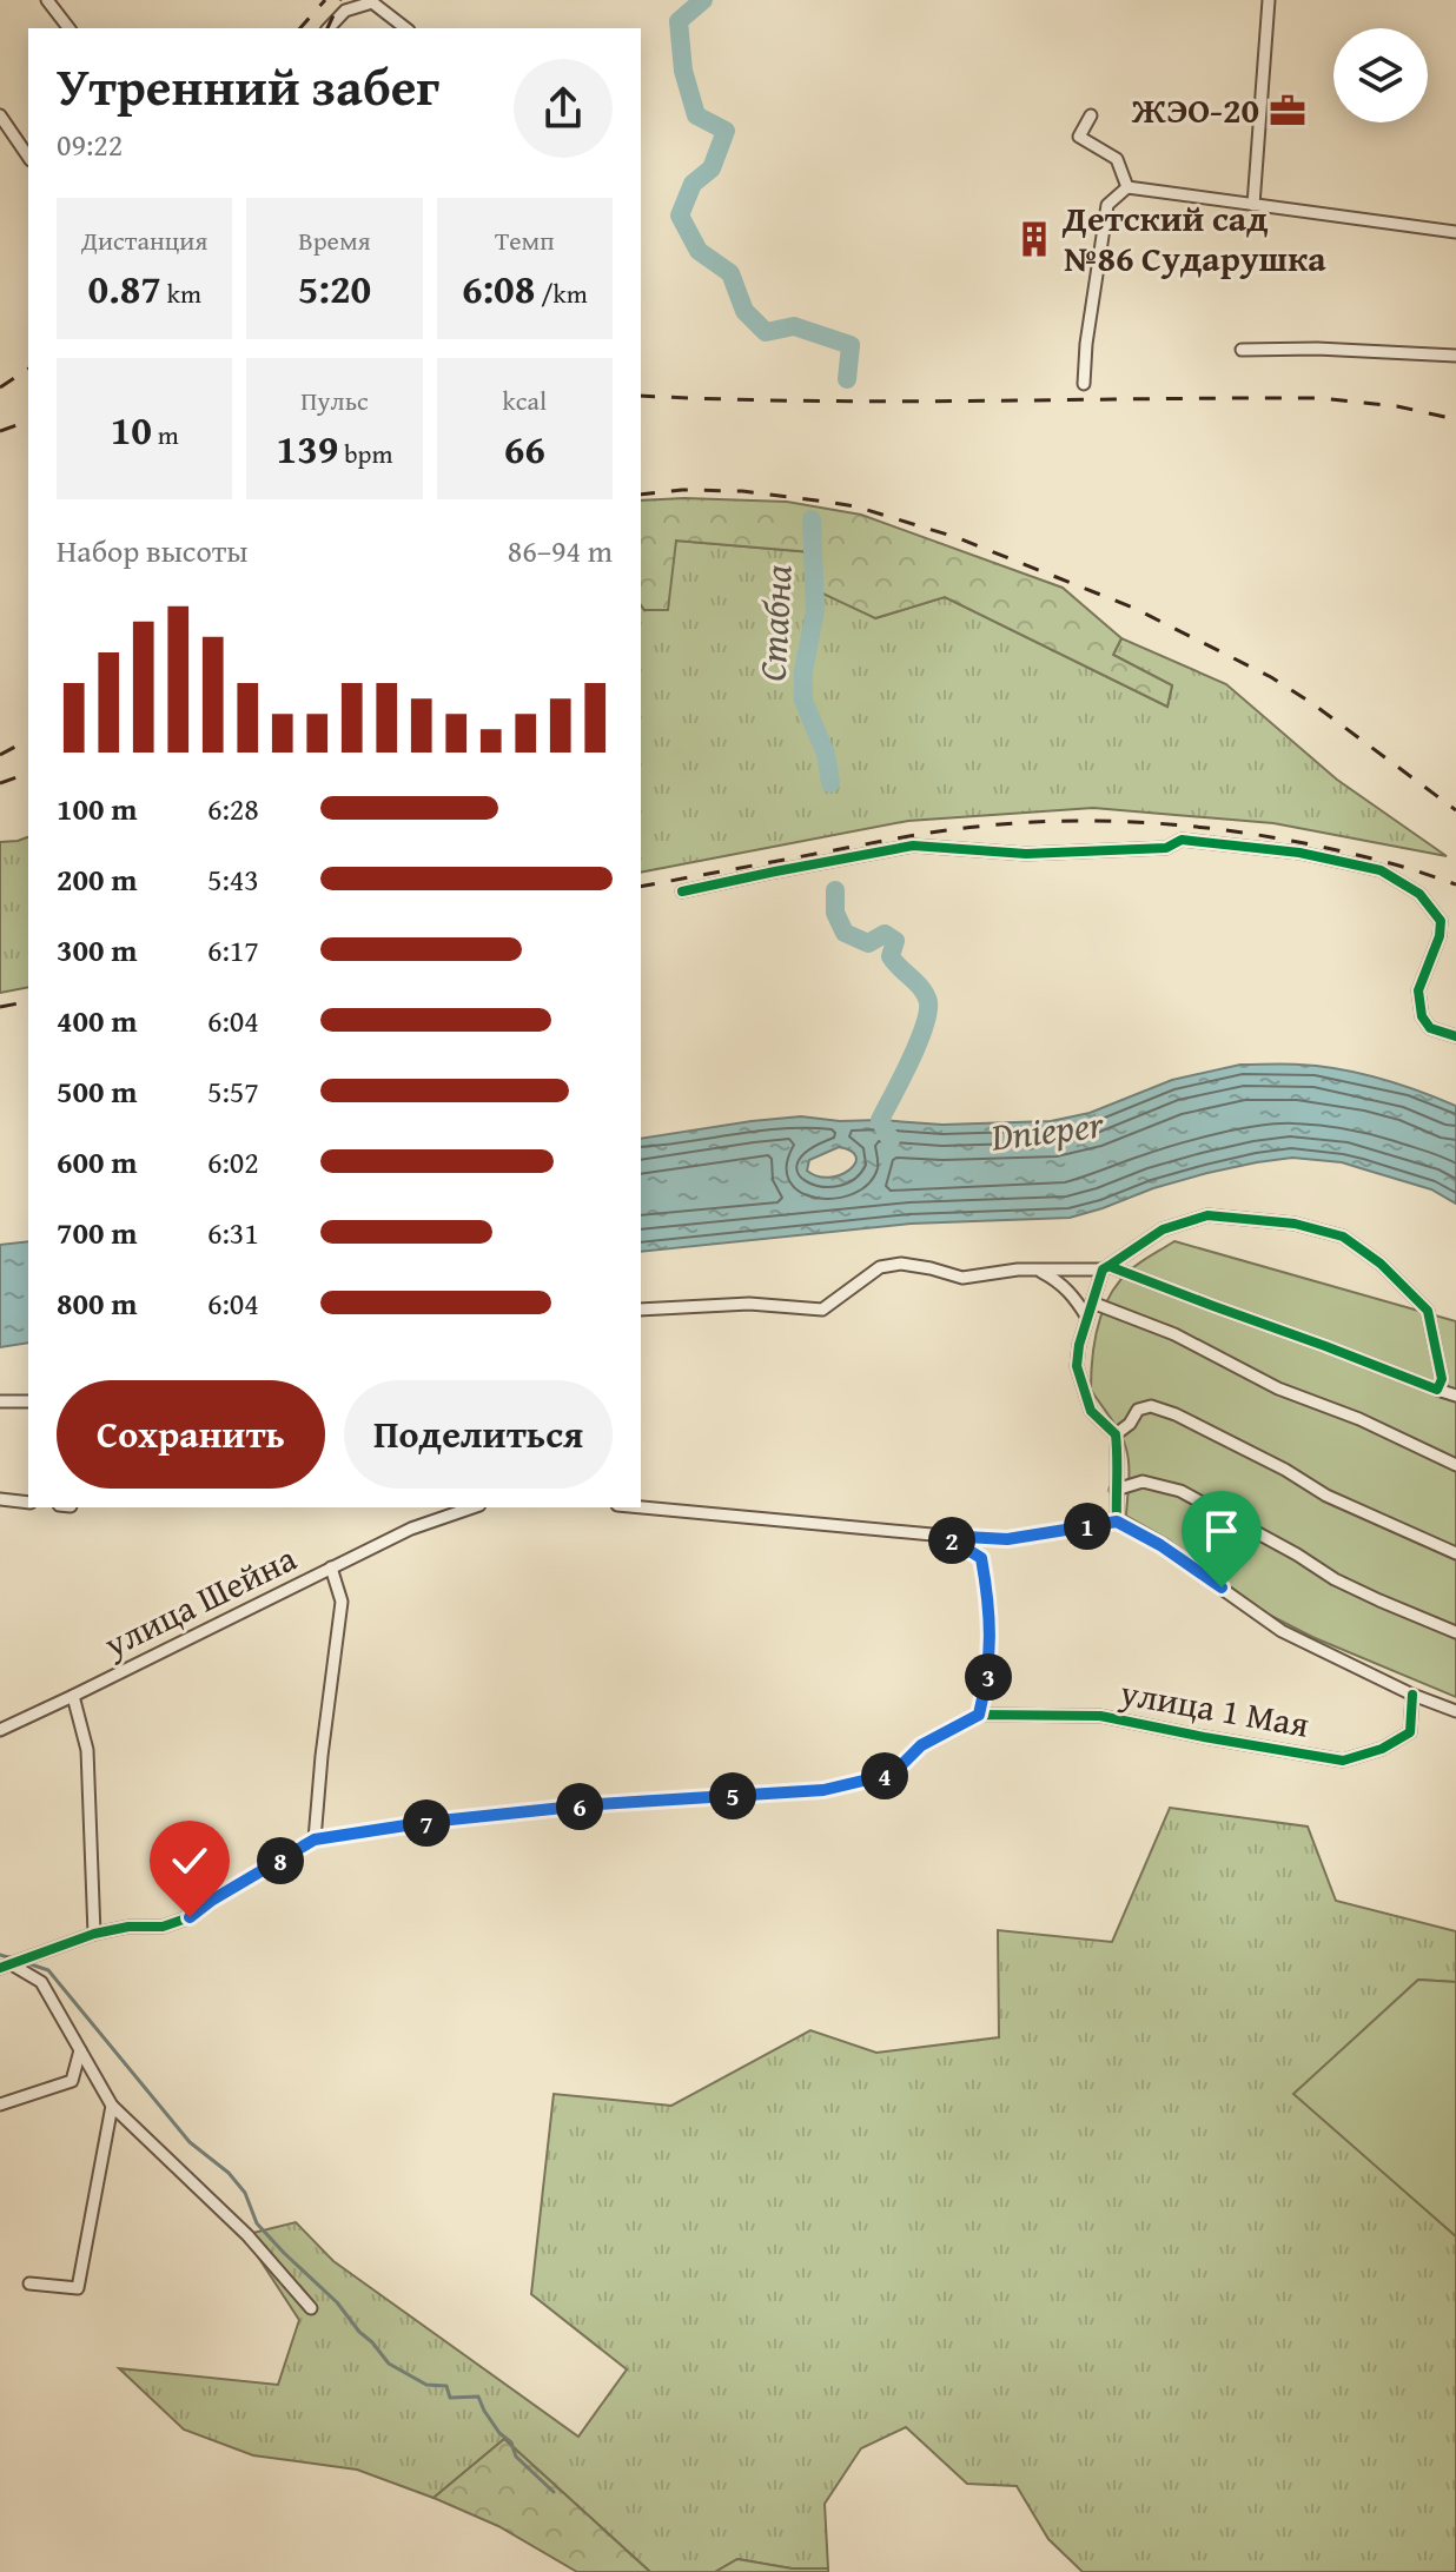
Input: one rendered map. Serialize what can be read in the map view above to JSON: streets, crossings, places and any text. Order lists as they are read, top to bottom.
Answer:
{
  "streets": {
    "street": ["улица Шейна", "улица 1 Мая"]
  },
  "water": ["Стабна", "Dnieper"],
  "places": {
    "office": ["ЖЭО-20"],
    "building": ["Детский сад №86 Сударушка"]
  },
  "page": {
    "heading": ["Утренний забег", "09:22"],
    "stats": [
      ["Дистанция", "0.87 km"],
      ["Время", "5:20"],
      ["Темп", "6:08 /km"],
      ["10 m"],
      ["Пульс", "139 bpm"],
      ["kcal", "66"]
    ],
    "chart": ["Набор высоты", "86–94 m"],
    "list": [
      {
        "name": "100 m",
        "note": "6:28"
      },
      {
        "name": "200 m",
        "note": "5:43"
      },
      {
        "name": "300 m",
        "note": "6:17"
      },
      {
        "name": "400 m",
        "note": "6:04"
      },
      {
        "name": "500 m",
        "note": "5:57"
      },
      {
        "name": "600 m",
        "note": "6:02"
      },
      {
        "name": "700 m",
        "note": "6:31"
      },
      {
        "name": "800 m",
        "note": "6:04"
      }
    ],
    "buttons": ["Сохранить", "Поделиться"],
    "pins": [
      "1",
      "2",
      "3",
      "4",
      "5",
      "6",
      "7",
      "8"
    ]
  }
}
